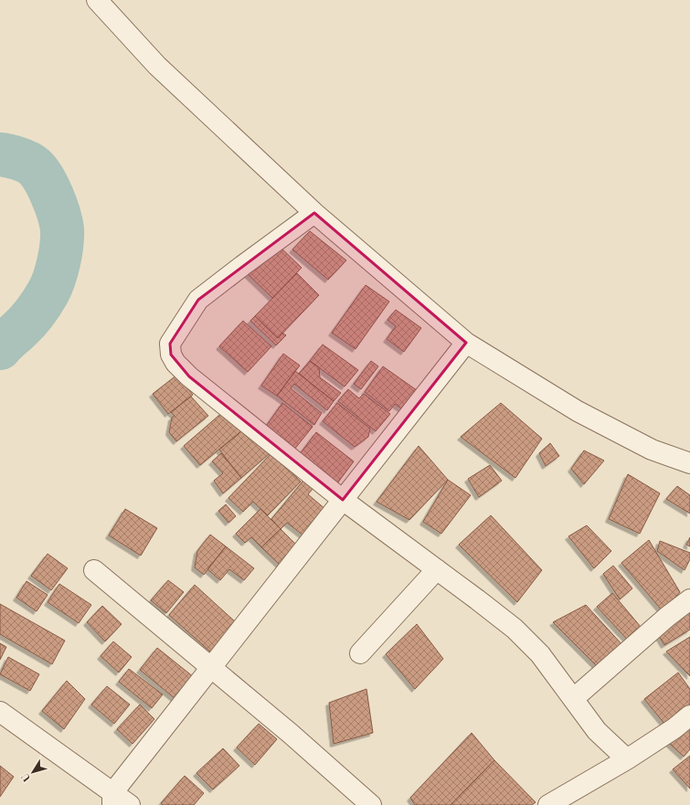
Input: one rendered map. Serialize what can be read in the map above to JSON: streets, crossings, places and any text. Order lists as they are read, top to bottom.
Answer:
{
  "north": "bottom left"
}
